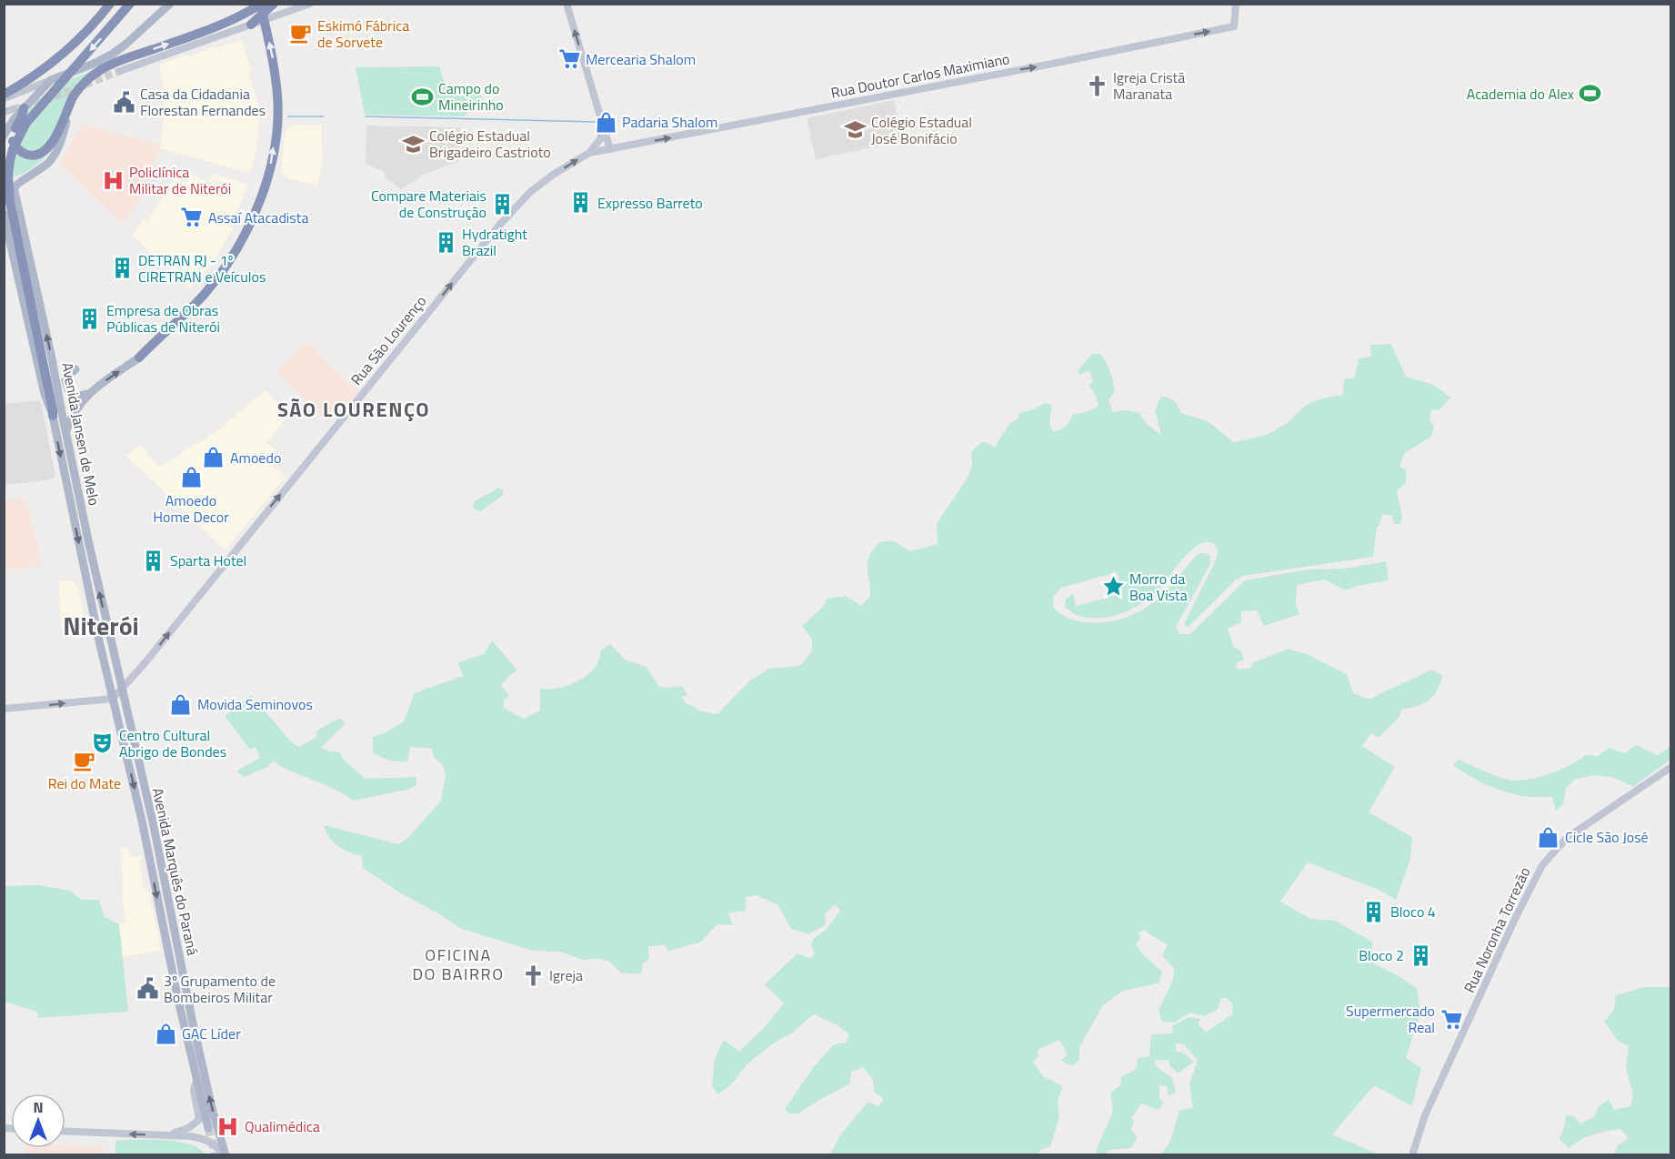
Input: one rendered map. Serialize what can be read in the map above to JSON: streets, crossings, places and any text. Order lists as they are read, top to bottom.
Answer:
{
  "streets": {
    "main road": [
      "Rua Doutor Carlos Maximiano",
      "Rua São Lourenço",
      "Avenida Jansen de Melo",
      "Avenida Marquês do Paraná",
      "Rua Noronha Torrezão"
    ]
  },
  "crossings": [
    ["Rua Doutor Carlos Maximiano", "Rua São Lourenço"],
    ["Rua São Lourenço", "Avenida Jansen de Melo"],
    ["Rua São Lourenço", "Avenida Marquês do Paraná"],
    ["Avenida Jansen de Melo", "Avenida Marquês do Paraná"]
  ],
  "one_way": ["Rua Doutor Carlos Maximiano", "Rua São Lourenço"],
  "districts": ["SÃO LOURENÇO", "Niterói", "OFICINA DO BAIRRO"],
  "places": {
    "cafe": ["Eskimó Fábrica de Sorvete", "Rei do Mate"],
    "supermarket": ["Mercearia Shalom", "Assaí Atacadista", "Supermercado Real"],
    "church": ["Igreja Cristã Maranata", "Igreja"],
    "sports": ["Academia do Alex", "Campo do Mineirinho"],
    "public building": ["Casa da Cidadania Florestan Fernandes", "3º Grupamento de Bombeiros Militar"],
    "shop": [
      "Padaria Shalom",
      "Amoedo",
      "Amoedo Home Decor",
      "Movida Seminovos",
      "Cicle São José",
      "GAC Líder"
    ],
    "school or university": ["Colégio Estadual José Bonifácio", "Colégio Estadual Brigadeiro Castrioto"],
    "hospital": ["Policlínica Militar de Niterói", "Qualimédica"],
    "building": [
      "Expresso Barreto",
      "Compare Materiais de Construção",
      "Hydratight Brazil",
      "DETRAN RJ - 1º CIRETRAN e Veículos",
      "Empresa de Obras Públicas de Niterói",
      "Sparta Hotel",
      "Bloco 4",
      "Bloco 2"
    ],
    "place": ["Morro da Boa Vista"],
    "theatre": ["Centro Cultural Abrigo de Bondes"]
  },
  "north": "top"
}
